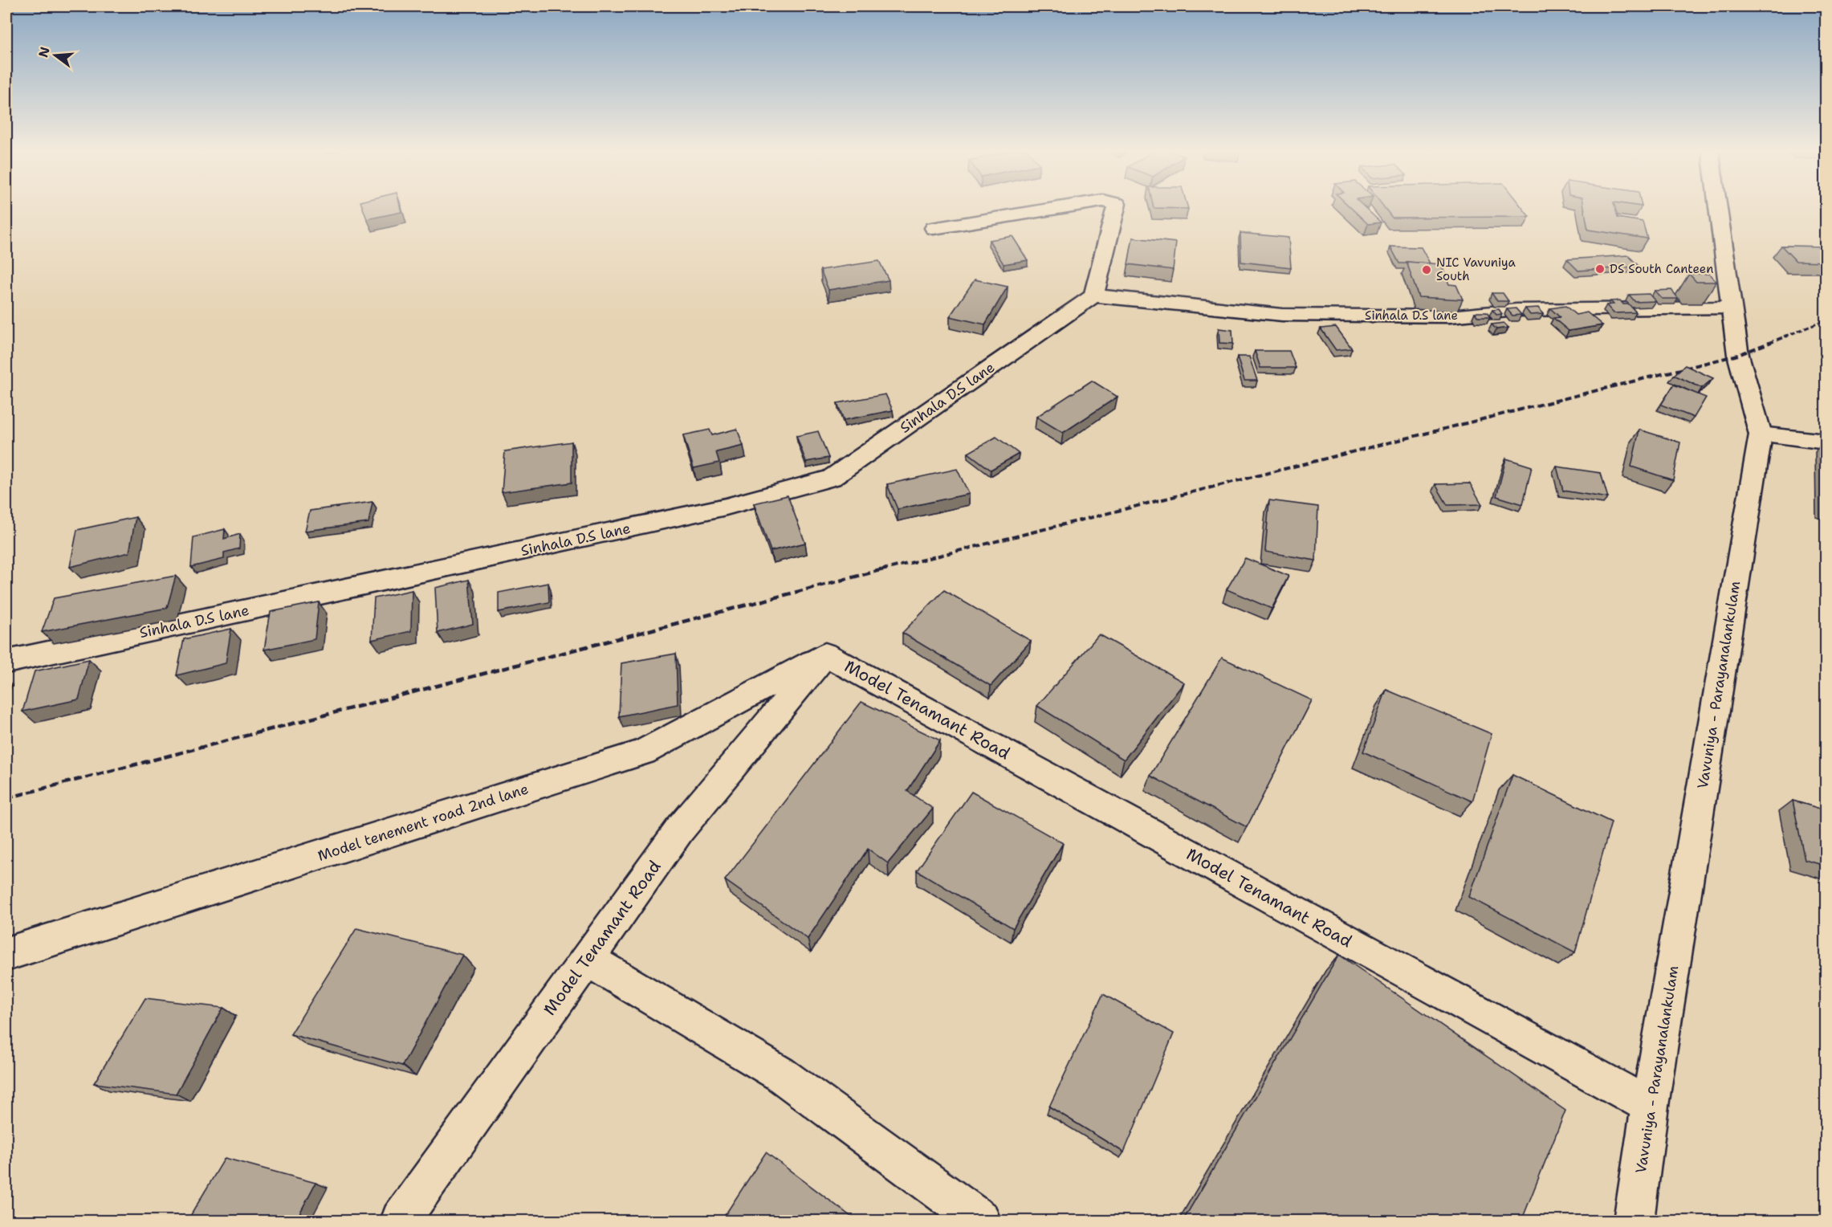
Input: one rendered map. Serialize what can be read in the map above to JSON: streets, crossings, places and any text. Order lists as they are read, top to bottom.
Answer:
{
  "streets": {
    "main road": [
      "Sinhala D.S lane",
      "Vavuniya - Parayanalankulam",
      "Model Tenamant Road",
      "Model tenement road 2nd lane"
    ]
  },
  "crossings": [
    ["Sinhala D.S lane", "Vavuniya - Parayanalankulam"],
    ["Vavuniya - Parayanalankulam", "Model Tenamant Road"],
    ["Model Tenamant Road", "Model tenement road 2nd lane"]
  ],
  "places": ["DS South Canteen", "NIC Vavuniya South"],
  "north": "left"
}
